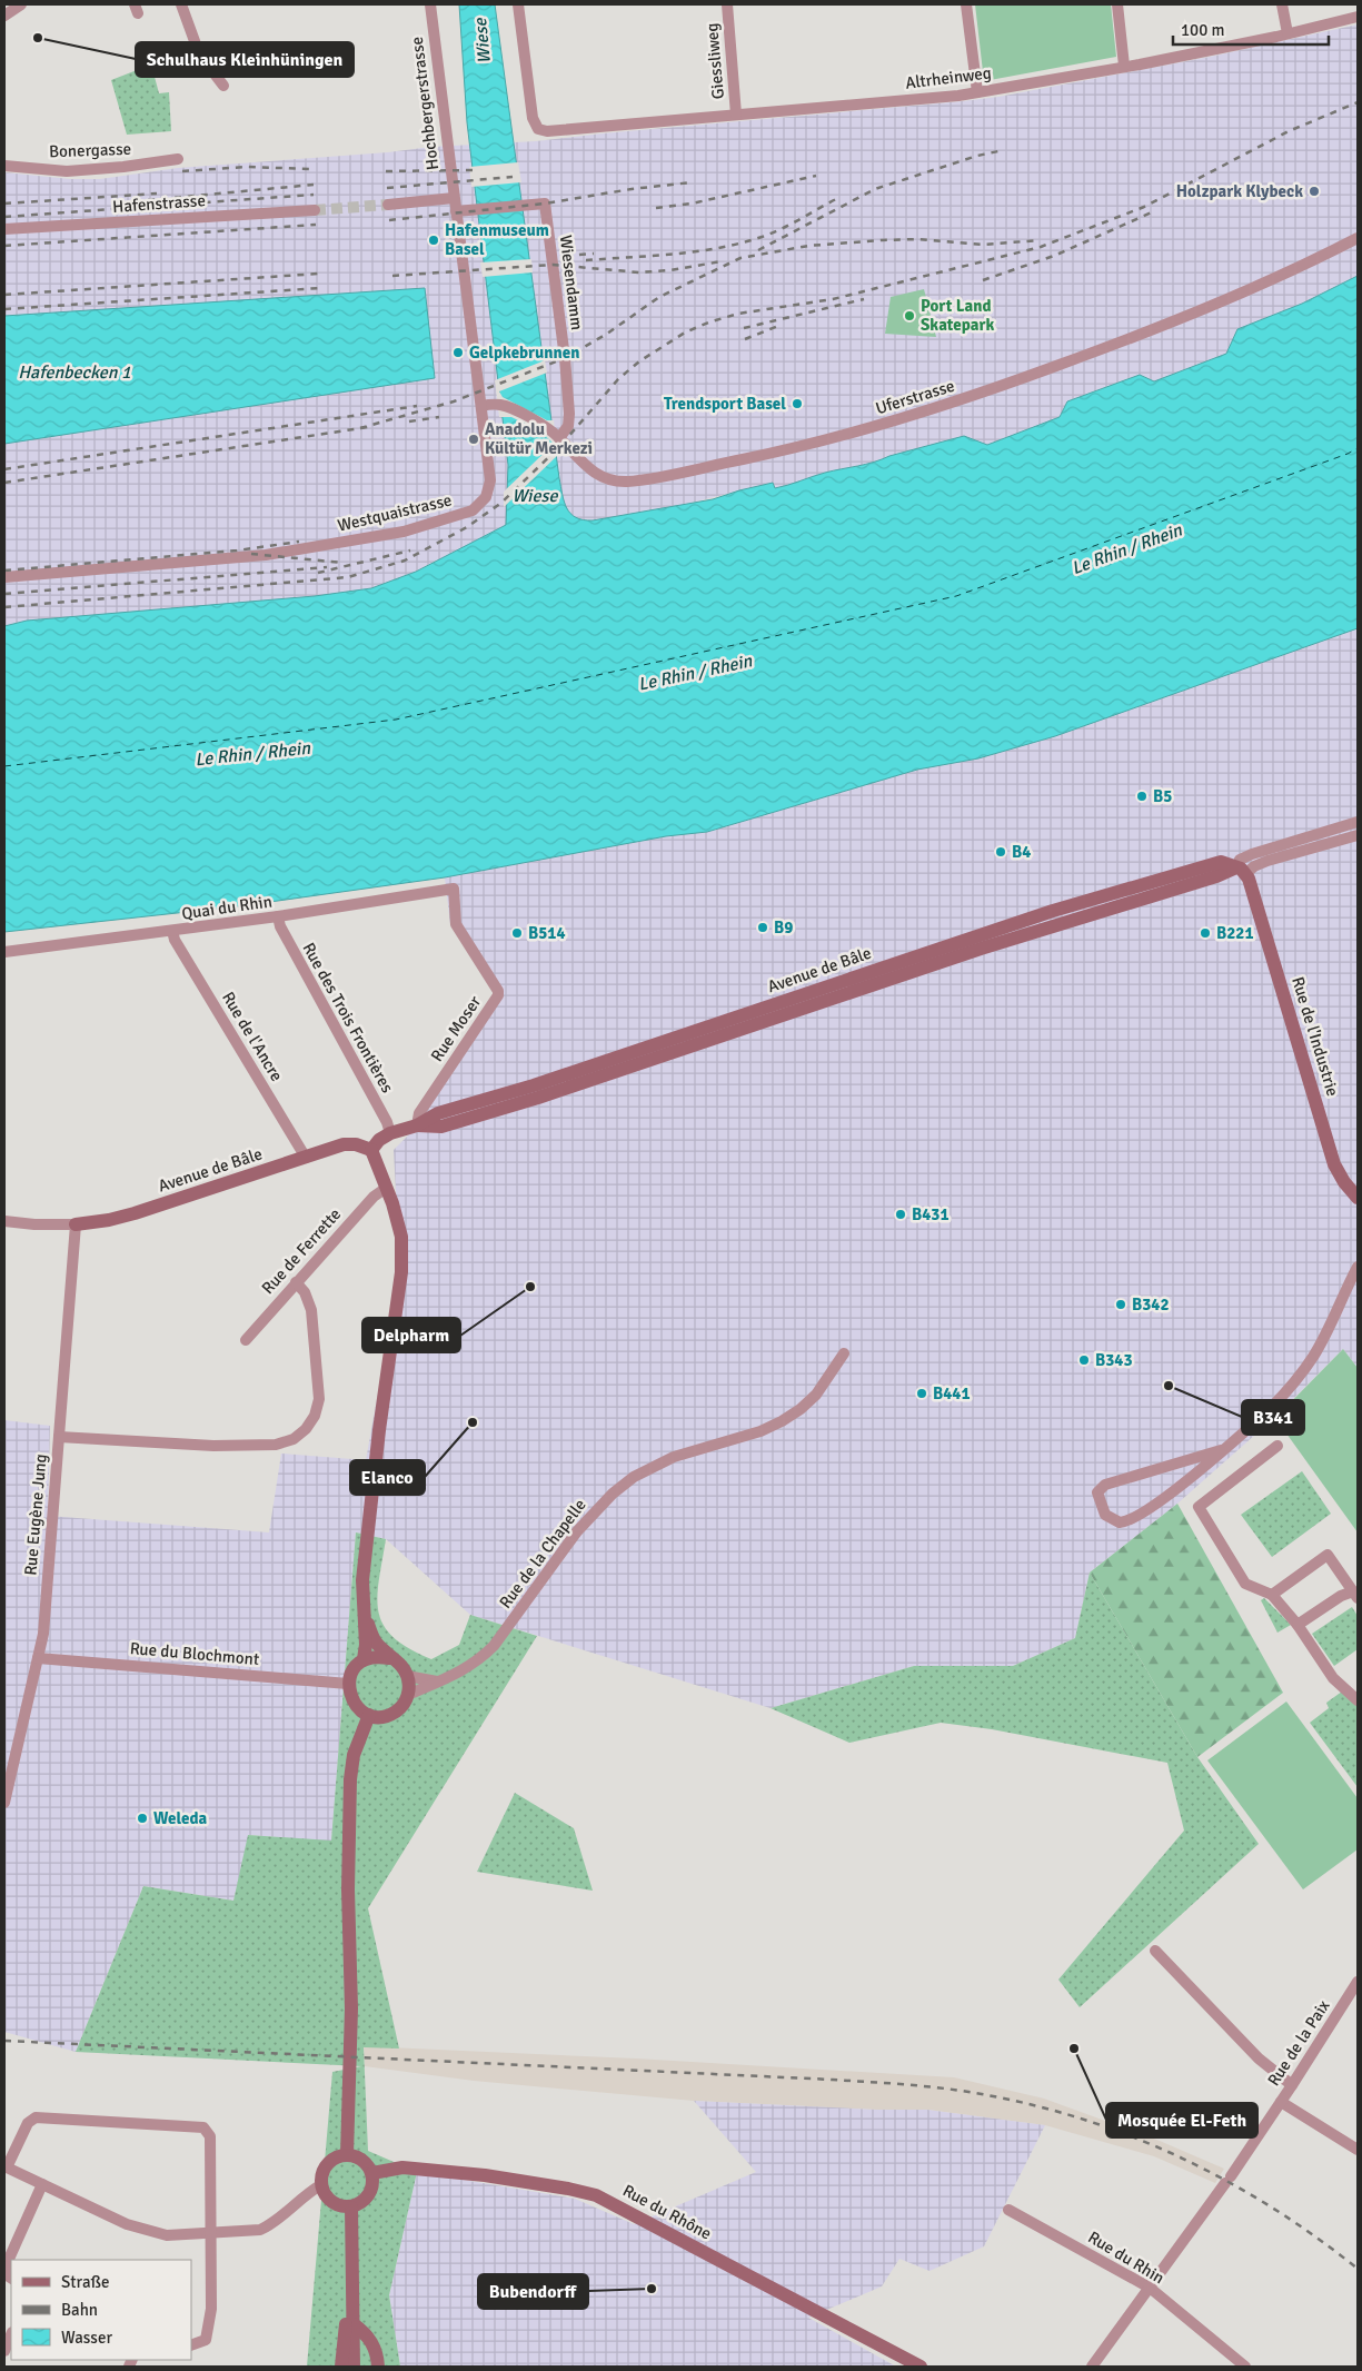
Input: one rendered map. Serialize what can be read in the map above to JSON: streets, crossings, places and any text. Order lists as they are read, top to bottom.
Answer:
{
  "streets": {
    "main road": ["Avenue de Bâle", "Rue de l'Industrie", "Rue du Rhône"],
    "street": [
      "Giessliweg",
      "Altrheinweg",
      "Hochbergerstrasse",
      "Bonergasse",
      "Hafenstrasse",
      "Wiesendamm",
      "Uferstrasse",
      "Westquaistrasse",
      "Quai du Rhin",
      "Rue des Trois Frontières",
      "Rue Moser",
      "Rue de l'Ancre",
      "Rue de Ferrette",
      "Rue Eugène Jung",
      "Rue de la Chapelle",
      "Rue du Blochmont",
      "Rue de la Paix",
      "Rue du Rhin"
    ]
  },
  "crossings": [
    ["Giessliweg", "Altrheinweg"],
    ["Hochbergerstrasse", "Westquaistrasse"],
    ["Wiesendamm", "Uferstrasse"],
    ["Wiesendamm", "Westquaistrasse"],
    ["Uferstrasse", "Westquaistrasse"],
    ["Quai du Rhin", "Rue des Trois Frontières"],
    ["Quai du Rhin", "Rue Moser"],
    ["Quai du Rhin", "Rue de l'Ancre"],
    ["Avenue de Bâle", "Rue des Trois Frontières"],
    ["Avenue de Bâle", "Rue Moser"],
    ["Avenue de Bâle", "Rue de l'Ancre"],
    ["Avenue de Bâle", "Rue de l'Industrie"],
    ["Avenue de Bâle", "Rue Eugène Jung"],
    ["Rue Eugène Jung", "Rue du Blochmont"],
    ["Rue de la Chapelle", "Rue du Blochmont"],
    ["Rue de la Paix", "Rue du Rhin"]
  ],
  "water": ["Wiese", "Hafenbecken 1", "Le Rhin / Rhein"],
  "places": [
    "Schulhaus Kleinhüningen",
    "Holzpark Klybeck",
    "Hafenmuseum Basel",
    "Port Land Skatepark",
    "Gelpkebrunnen",
    "Trendsport Basel",
    "Anadolu Kültür Merkezi",
    "B5",
    "B4",
    "B9",
    "B514",
    "B221",
    "B431",
    "Delpharm",
    "B342",
    "B343",
    "B341",
    "B441",
    "Elanco",
    "Weleda",
    "Mosquée El-Feth",
    "Bubendorff"
  ],
  "legend": ["Straße", "Bahn", "Wasser"],
  "scale_bar": "100 m"
}
